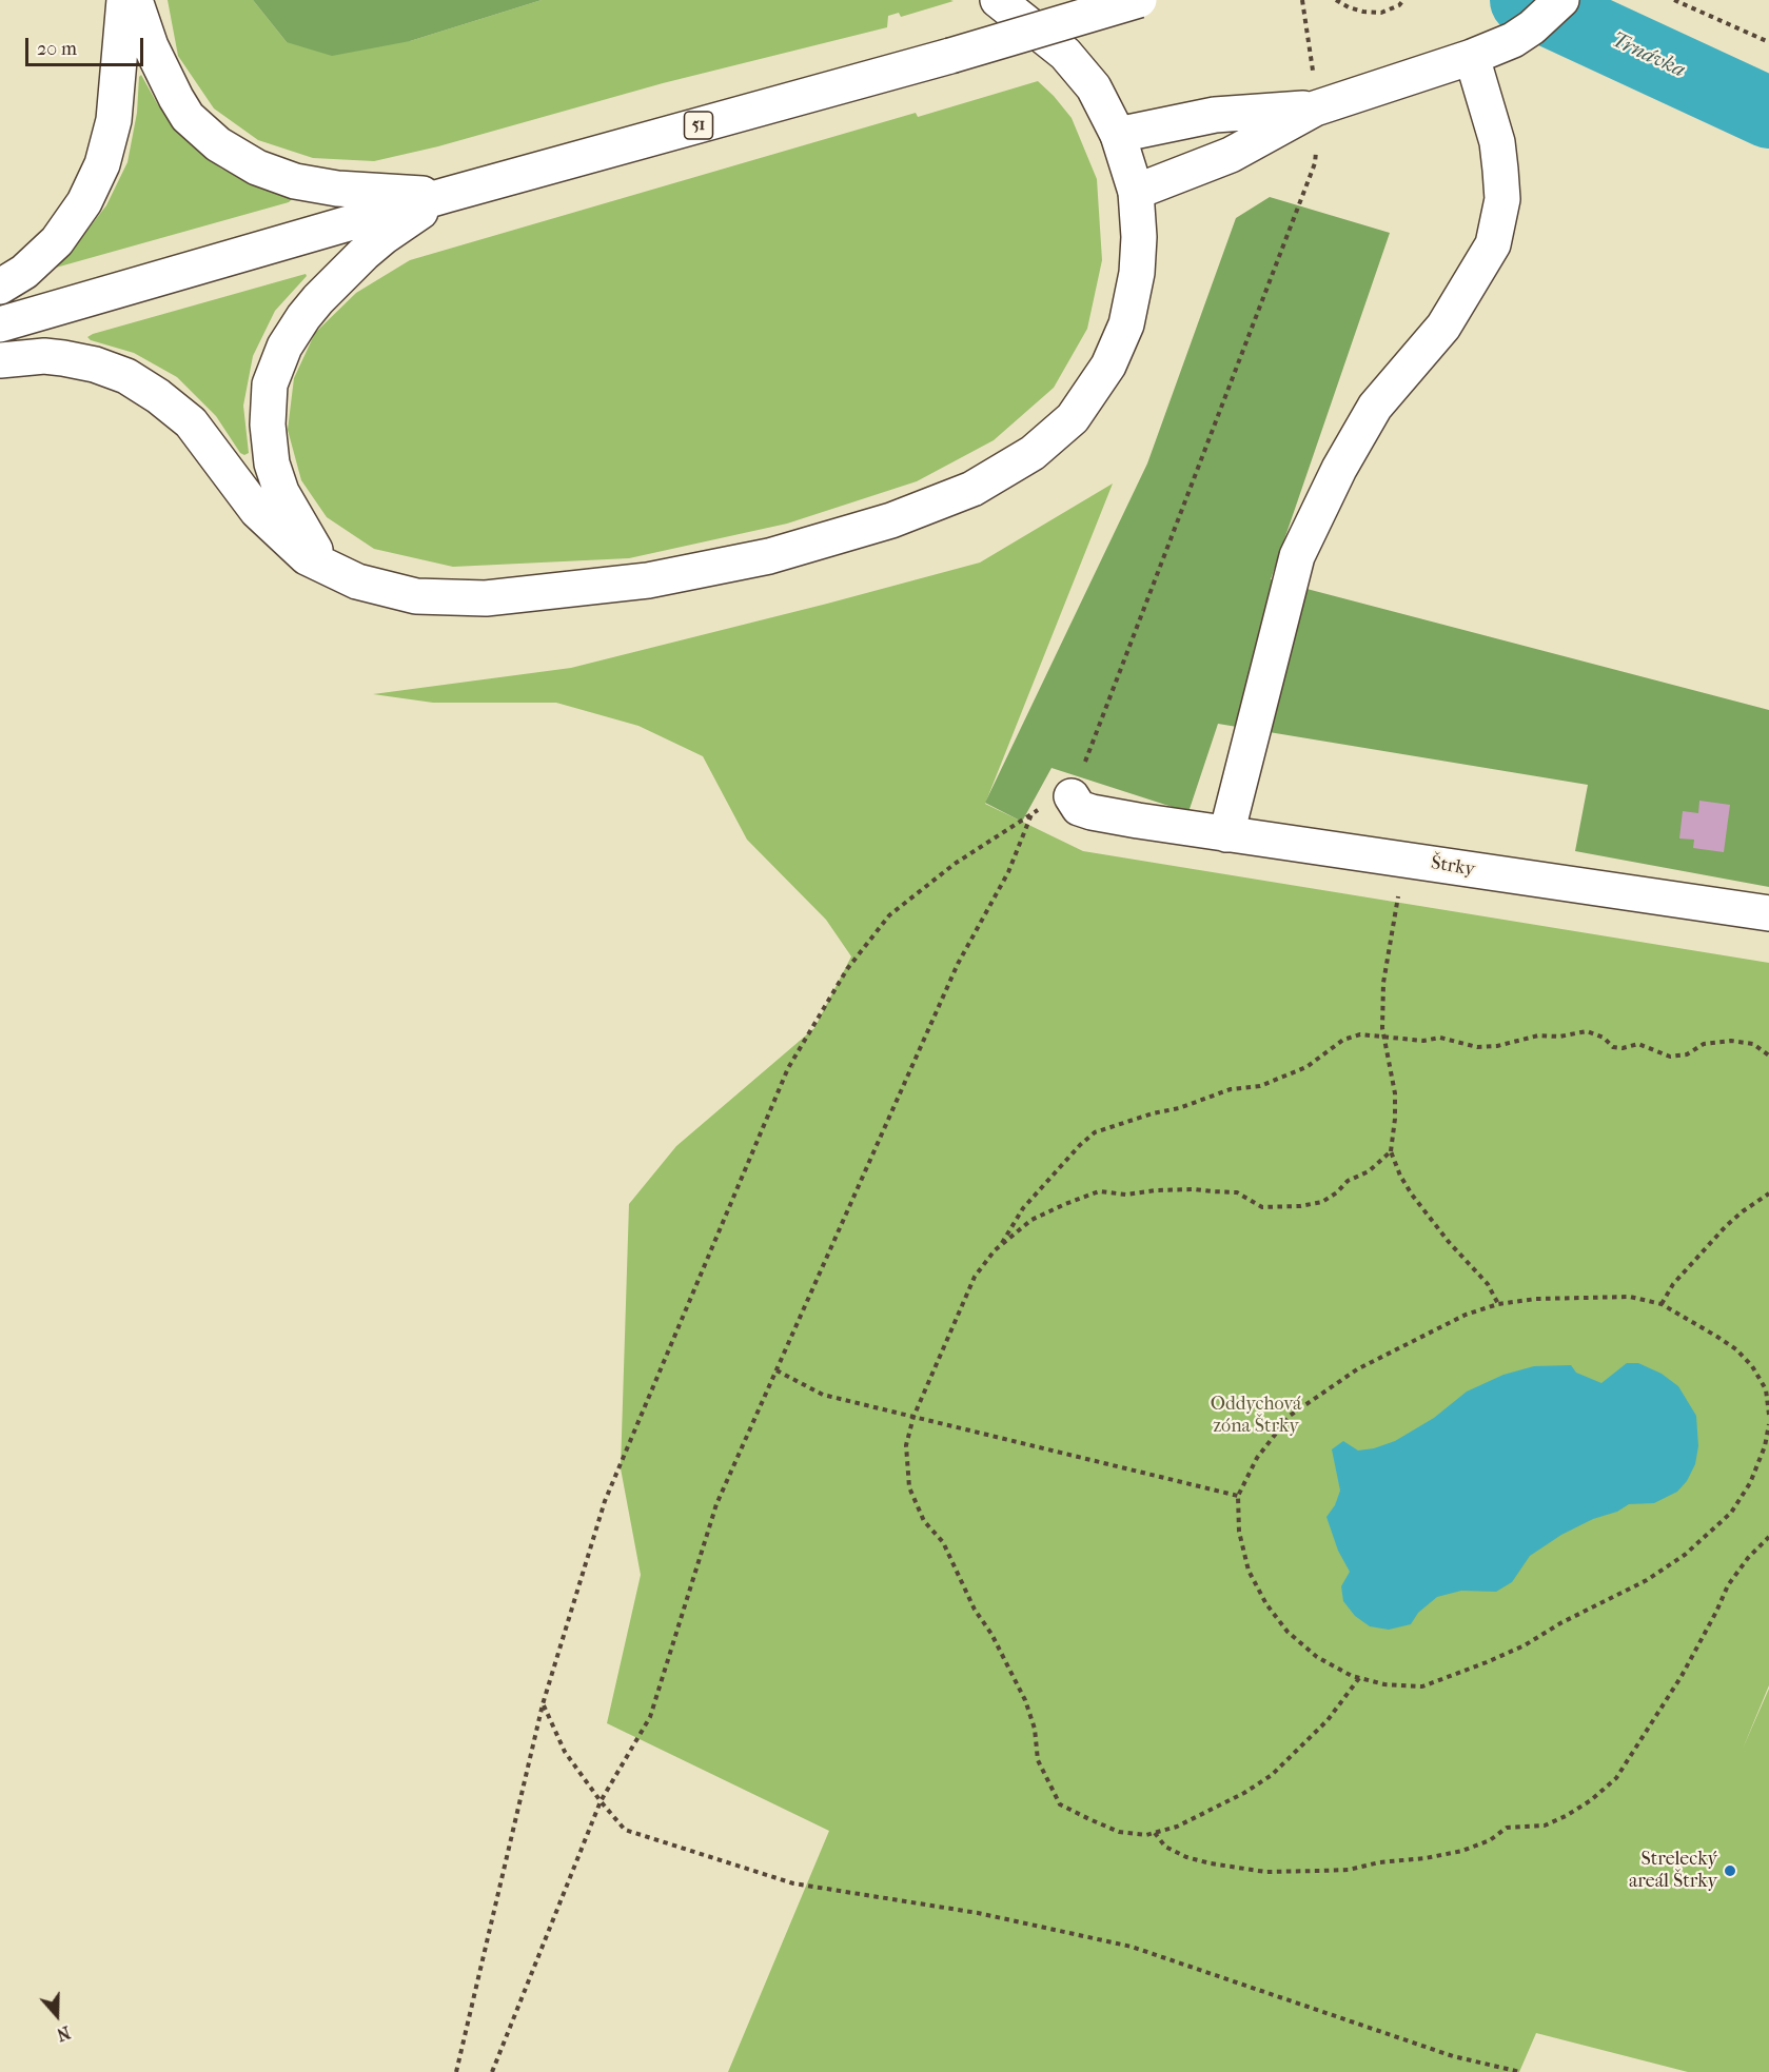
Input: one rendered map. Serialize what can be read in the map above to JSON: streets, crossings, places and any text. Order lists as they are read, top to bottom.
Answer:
{
  "streets": {
    "main road": ["51", "Štrky"]
  },
  "water": ["Trnávka"],
  "parks": ["Oddychová zóna Štrky"],
  "places": ["Strelecký areál Štrky"],
  "scale_bar": "20 m",
  "north": "bottom"
}
